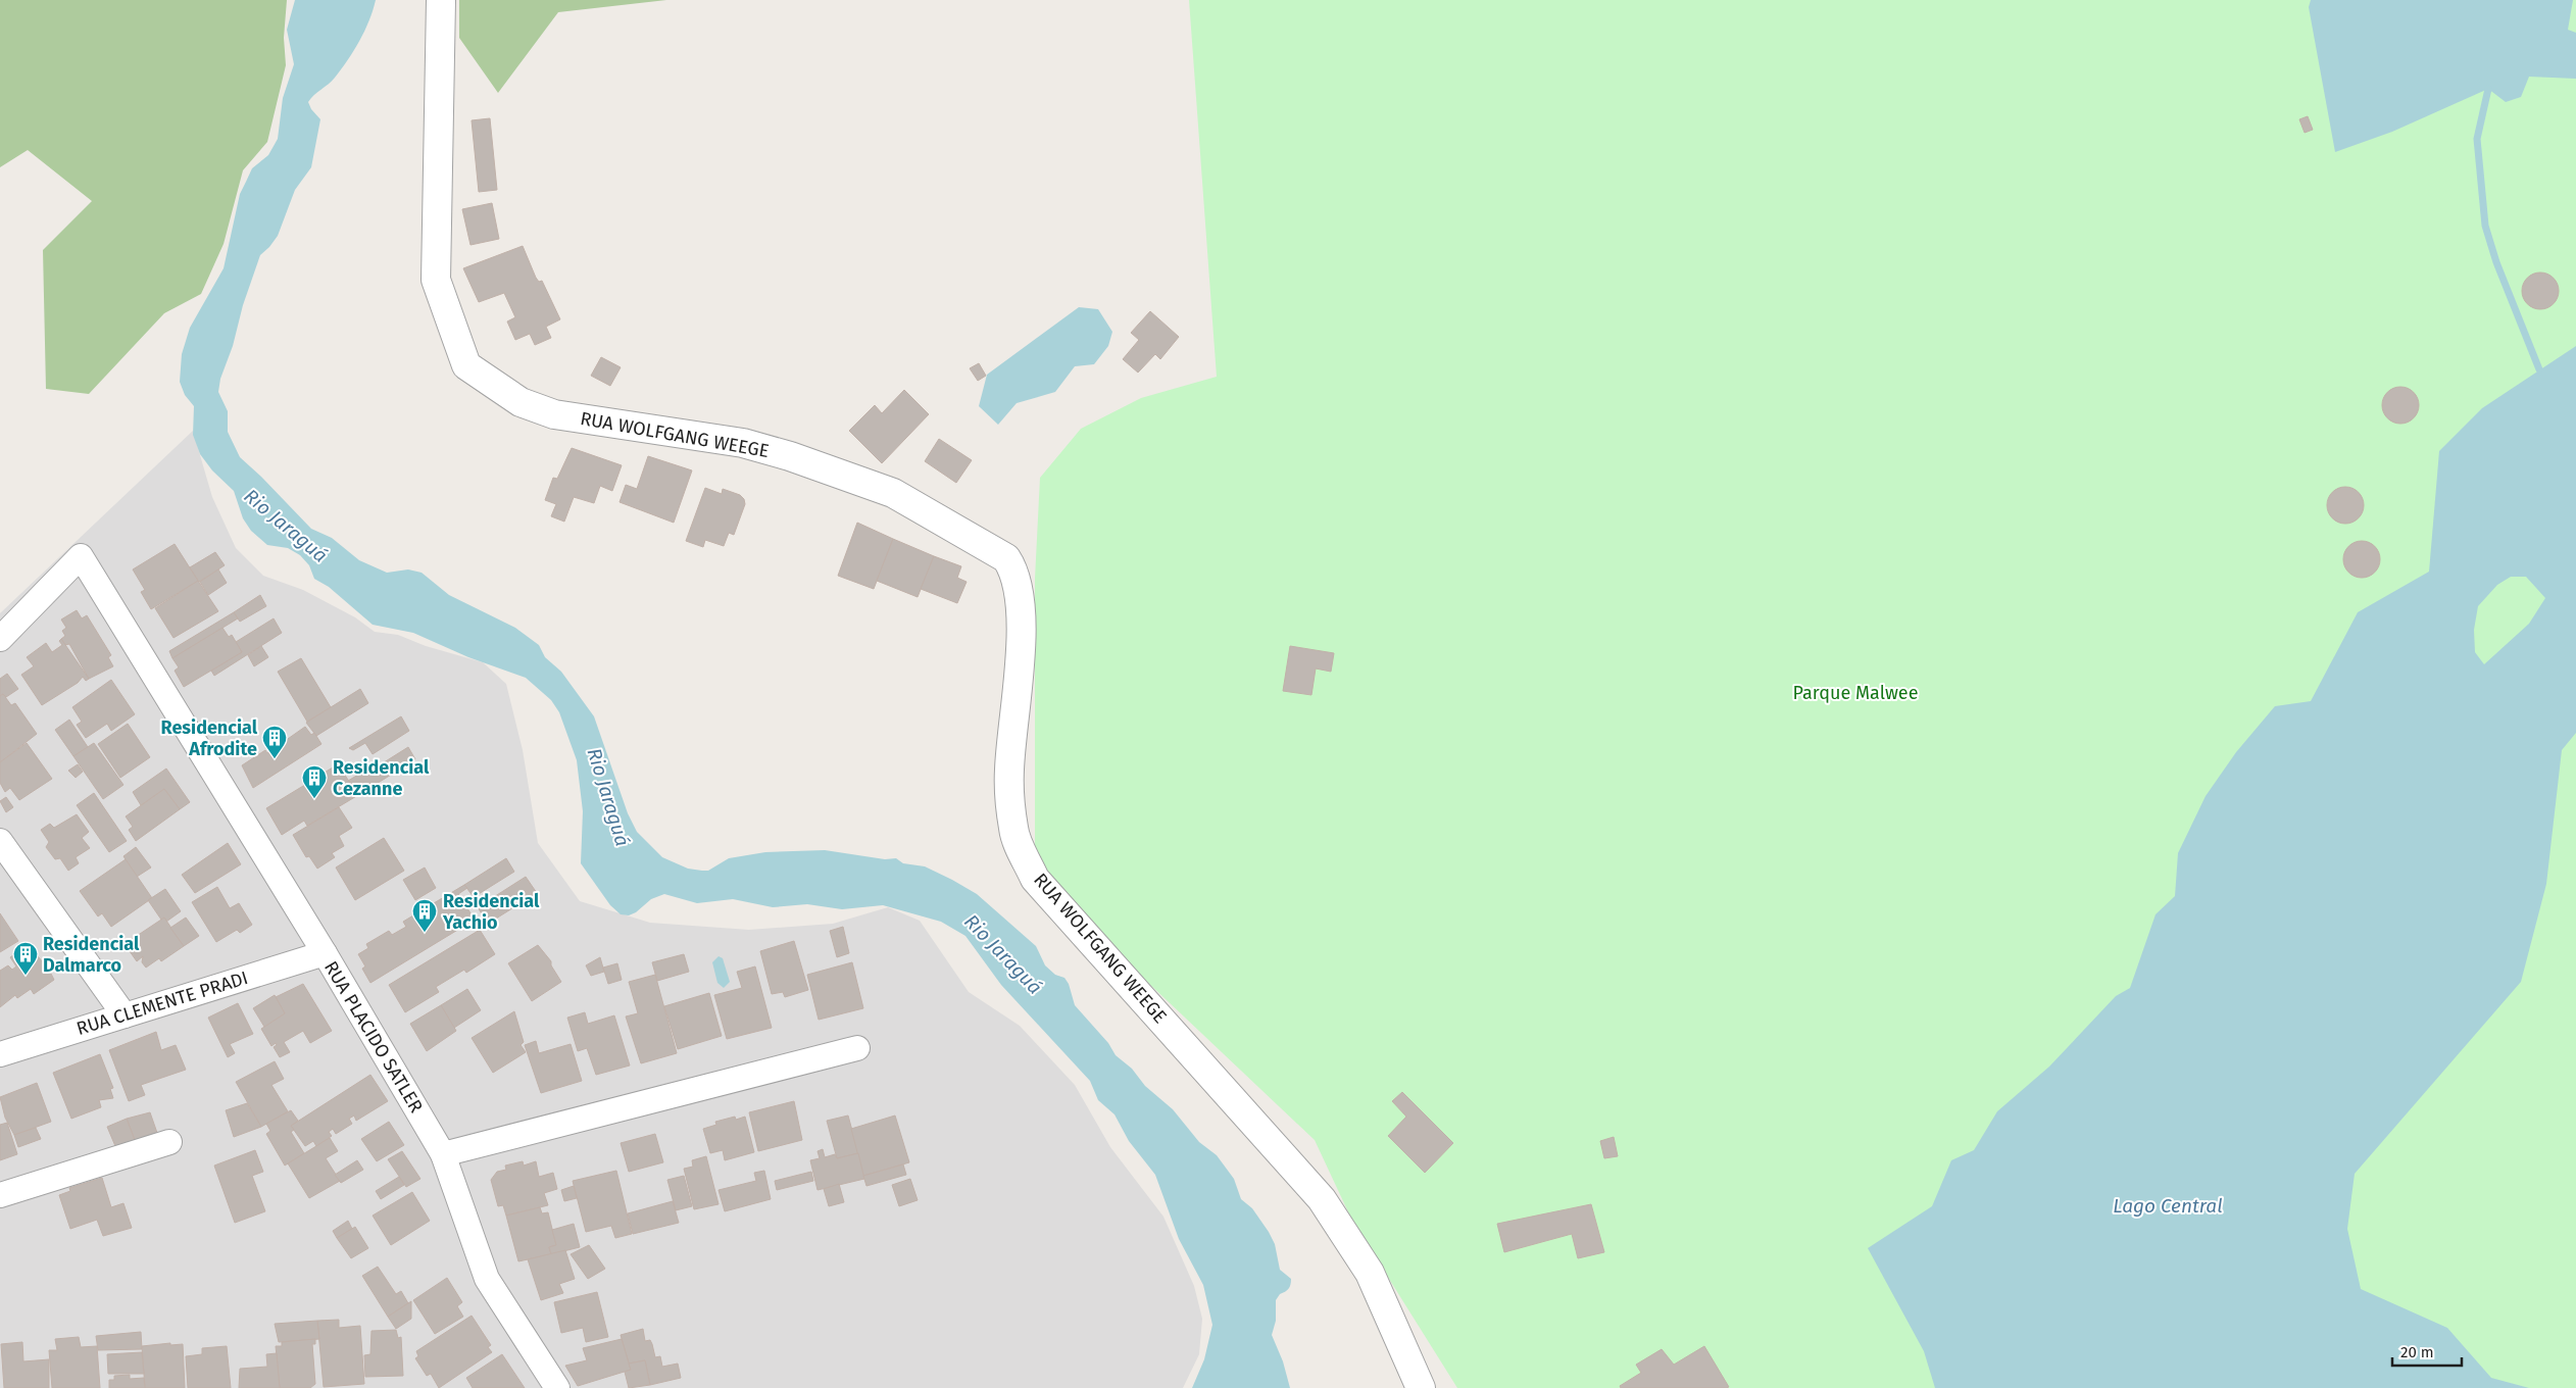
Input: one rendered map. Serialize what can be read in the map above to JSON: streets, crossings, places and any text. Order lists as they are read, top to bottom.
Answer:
{
  "streets": {
    "street": ["RUA WOLFGANG WEEGE", "RUA CLEMENTE PRADI", "RUA PLACIDO SATLER"]
  },
  "crossings": [
    ["RUA CLEMENTE PRADI", "RUA PLACIDO SATLER"]
  ],
  "water": ["Rio Jaraguá", "Lago Central"],
  "parks": ["Parque Malwee"],
  "places": {
    "building": [
      "Residencial Afrodite",
      "Residencial Cezanne",
      "Residencial Yachio",
      "Residencial Dalmarco"
    ]
  },
  "scale_bar": "20 m"
}
